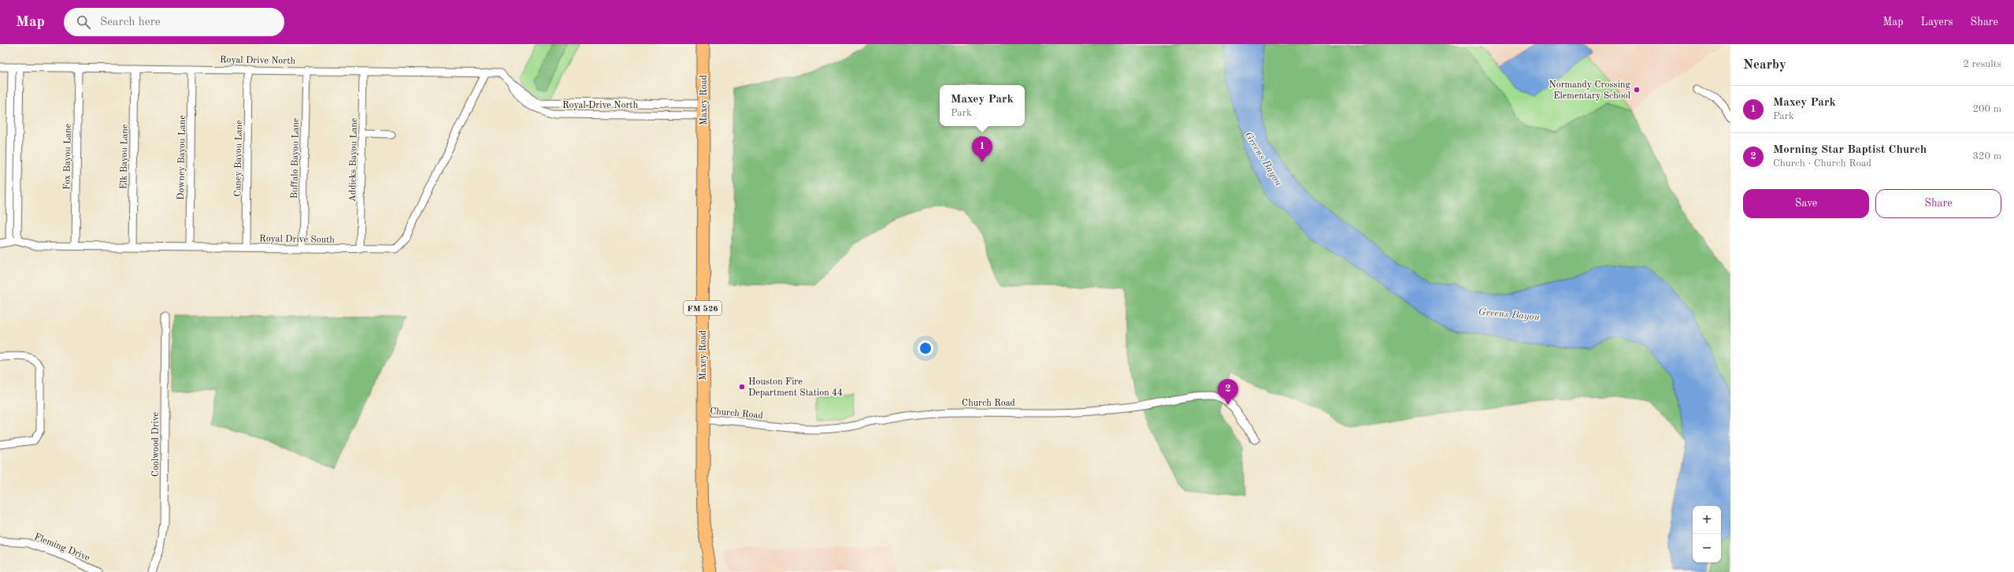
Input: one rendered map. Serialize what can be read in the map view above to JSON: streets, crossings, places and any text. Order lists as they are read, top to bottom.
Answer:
{
  "streets": {
    "main road": ["Maxey Road", "FM 526"],
    "street": [
      "Royal Drive North",
      "Fox Bayou Lane",
      "Elk Bayou Lane",
      "Downey Bayou Lane",
      "Caney Bayou Lane",
      "Buffalo Bayou Lane",
      "Addicks Bayou Lane",
      "Royal Drive South",
      "Church Road",
      "Coolwood Drive",
      "Fleming Drive"
    ]
  },
  "crossings": [
    ["Royal Drive North", "Maxey Road"],
    ["Royal Drive North", "Fox Bayou Lane"],
    ["Royal Drive North", "Elk Bayou Lane"],
    ["Royal Drive North", "Downey Bayou Lane"],
    ["Royal Drive North", "Caney Bayou Lane"],
    ["Royal Drive North", "Buffalo Bayou Lane"],
    ["Royal Drive North", "Addicks Bayou Lane"],
    ["Royal Drive North", "Royal Drive South"],
    ["Maxey Road", "Church Road"],
    ["Fox Bayou Lane", "Royal Drive South"],
    ["Elk Bayou Lane", "Royal Drive South"],
    ["Downey Bayou Lane", "Royal Drive South"],
    ["Caney Bayou Lane", "Royal Drive South"],
    ["Buffalo Bayou Lane", "Royal Drive South"],
    ["Addicks Bayou Lane", "Royal Drive South"]
  ],
  "water": ["Greens Bayou"],
  "places": ["Normandy Crossing Elementary School", "Houston Fire Department Station 44"],
  "page": {
    "header": "Map",
    "search": "Search here",
    "nav": ["Map", "Layers", "Share"],
    "heading": ["Nearby", "2 results"],
    "popup": ["Maxey Park", "Park"],
    "list": [
      {
        "mark": "1",
        "name": "Maxey Park",
        "note": "Park",
        "value": "200 m"
      },
      {
        "mark": "2",
        "name": "Morning Star Baptist Church",
        "note": "Church · Church Road",
        "value": "320 m"
      }
    ],
    "pins": ["1", "2"],
    "buttons": ["Save", "Share"],
    "map_buttons": ["+", "−"]
  }
}
